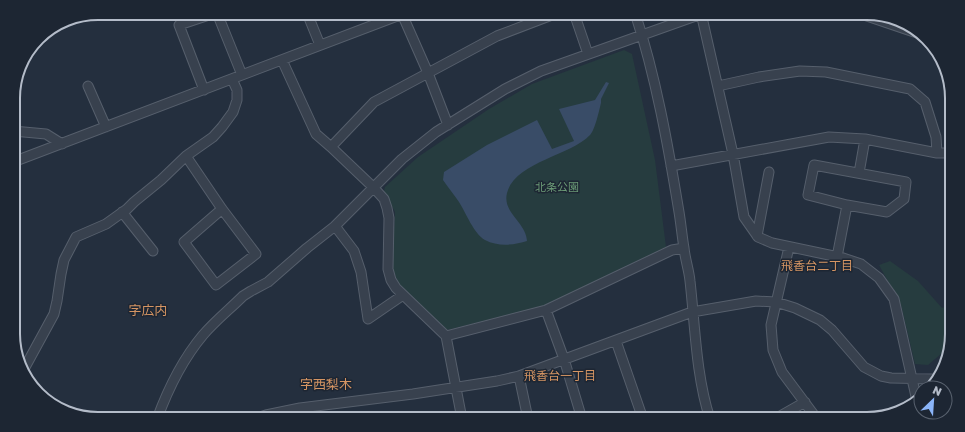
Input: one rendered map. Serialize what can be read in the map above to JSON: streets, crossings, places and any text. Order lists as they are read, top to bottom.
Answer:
{
  "districts": [
    "飛香台二丁目",
    "字広内",
    "飛香台一丁目",
    "字西梨木"
  ],
  "parks": ["北条公園"],
  "north": "top right"
}
